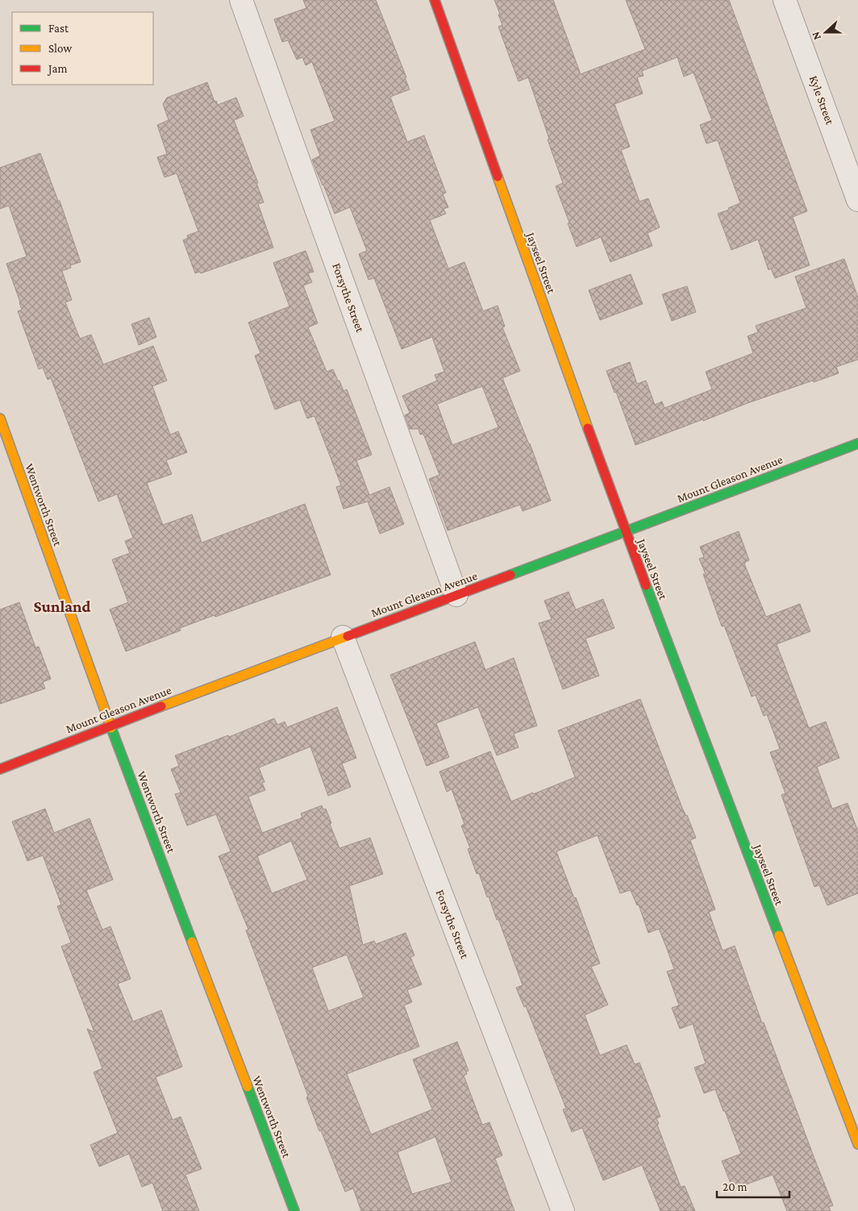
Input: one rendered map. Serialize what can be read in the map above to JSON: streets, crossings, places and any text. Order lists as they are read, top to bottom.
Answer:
{
  "streets": {
    "street": [
      "Kyle Street",
      "Jayseel Street",
      "Forsythe Street",
      "Mount Gleason Avenue",
      "Wentworth Street"
    ]
  },
  "crossings": [
    ["Jayseel Street", "Mount Gleason Avenue"],
    ["Forsythe Street", "Mount Gleason Avenue"],
    ["Mount Gleason Avenue", "Wentworth Street"]
  ],
  "districts": ["Sunland"],
  "legend": ["Fast", "Slow", "Jam"],
  "scale_bar": "20 m",
  "north": "left"
}
